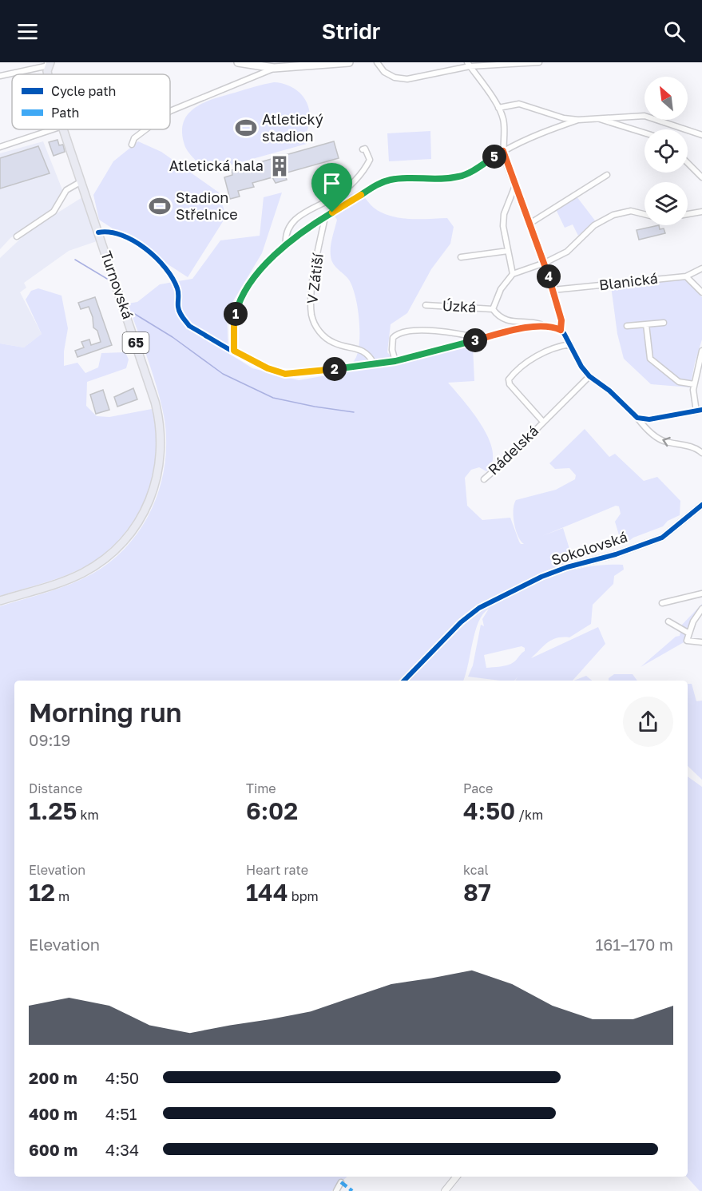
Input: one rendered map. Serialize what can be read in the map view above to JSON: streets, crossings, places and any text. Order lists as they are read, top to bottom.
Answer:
{
  "streets": {
    "main road": ["Turnovská", "65"],
    "street": [
      "V Zátiší",
      "Blanická",
      "Úzká",
      "Rádelská",
      "Sokolovská"
    ]
  },
  "places": {
    "sports": ["Atletický stadion", "Stadion Střelnice"],
    "building": ["Atletická hala"]
  },
  "legend": ["Cycle path", "Path"],
  "north": "top left",
  "page": {
    "header": "Stridr",
    "pins": [
      "5",
      "4",
      "1",
      "3",
      "2"
    ],
    "heading": ["Morning run", "09:19"],
    "stats": [
      ["Distance", "1.25 km"],
      ["Time", "6:02"],
      ["Pace", "4:50 /km"],
      ["Elevation", "12 m"],
      ["Heart rate", "144 bpm"],
      ["kcal", "87"]
    ],
    "chart": ["Elevation", "161–170 m"],
    "list": [
      {
        "name": "200 m",
        "note": "4:50"
      },
      {
        "name": "400 m",
        "note": "4:51"
      },
      {
        "name": "600 m",
        "note": "4:34"
      }
    ]
  }
}
